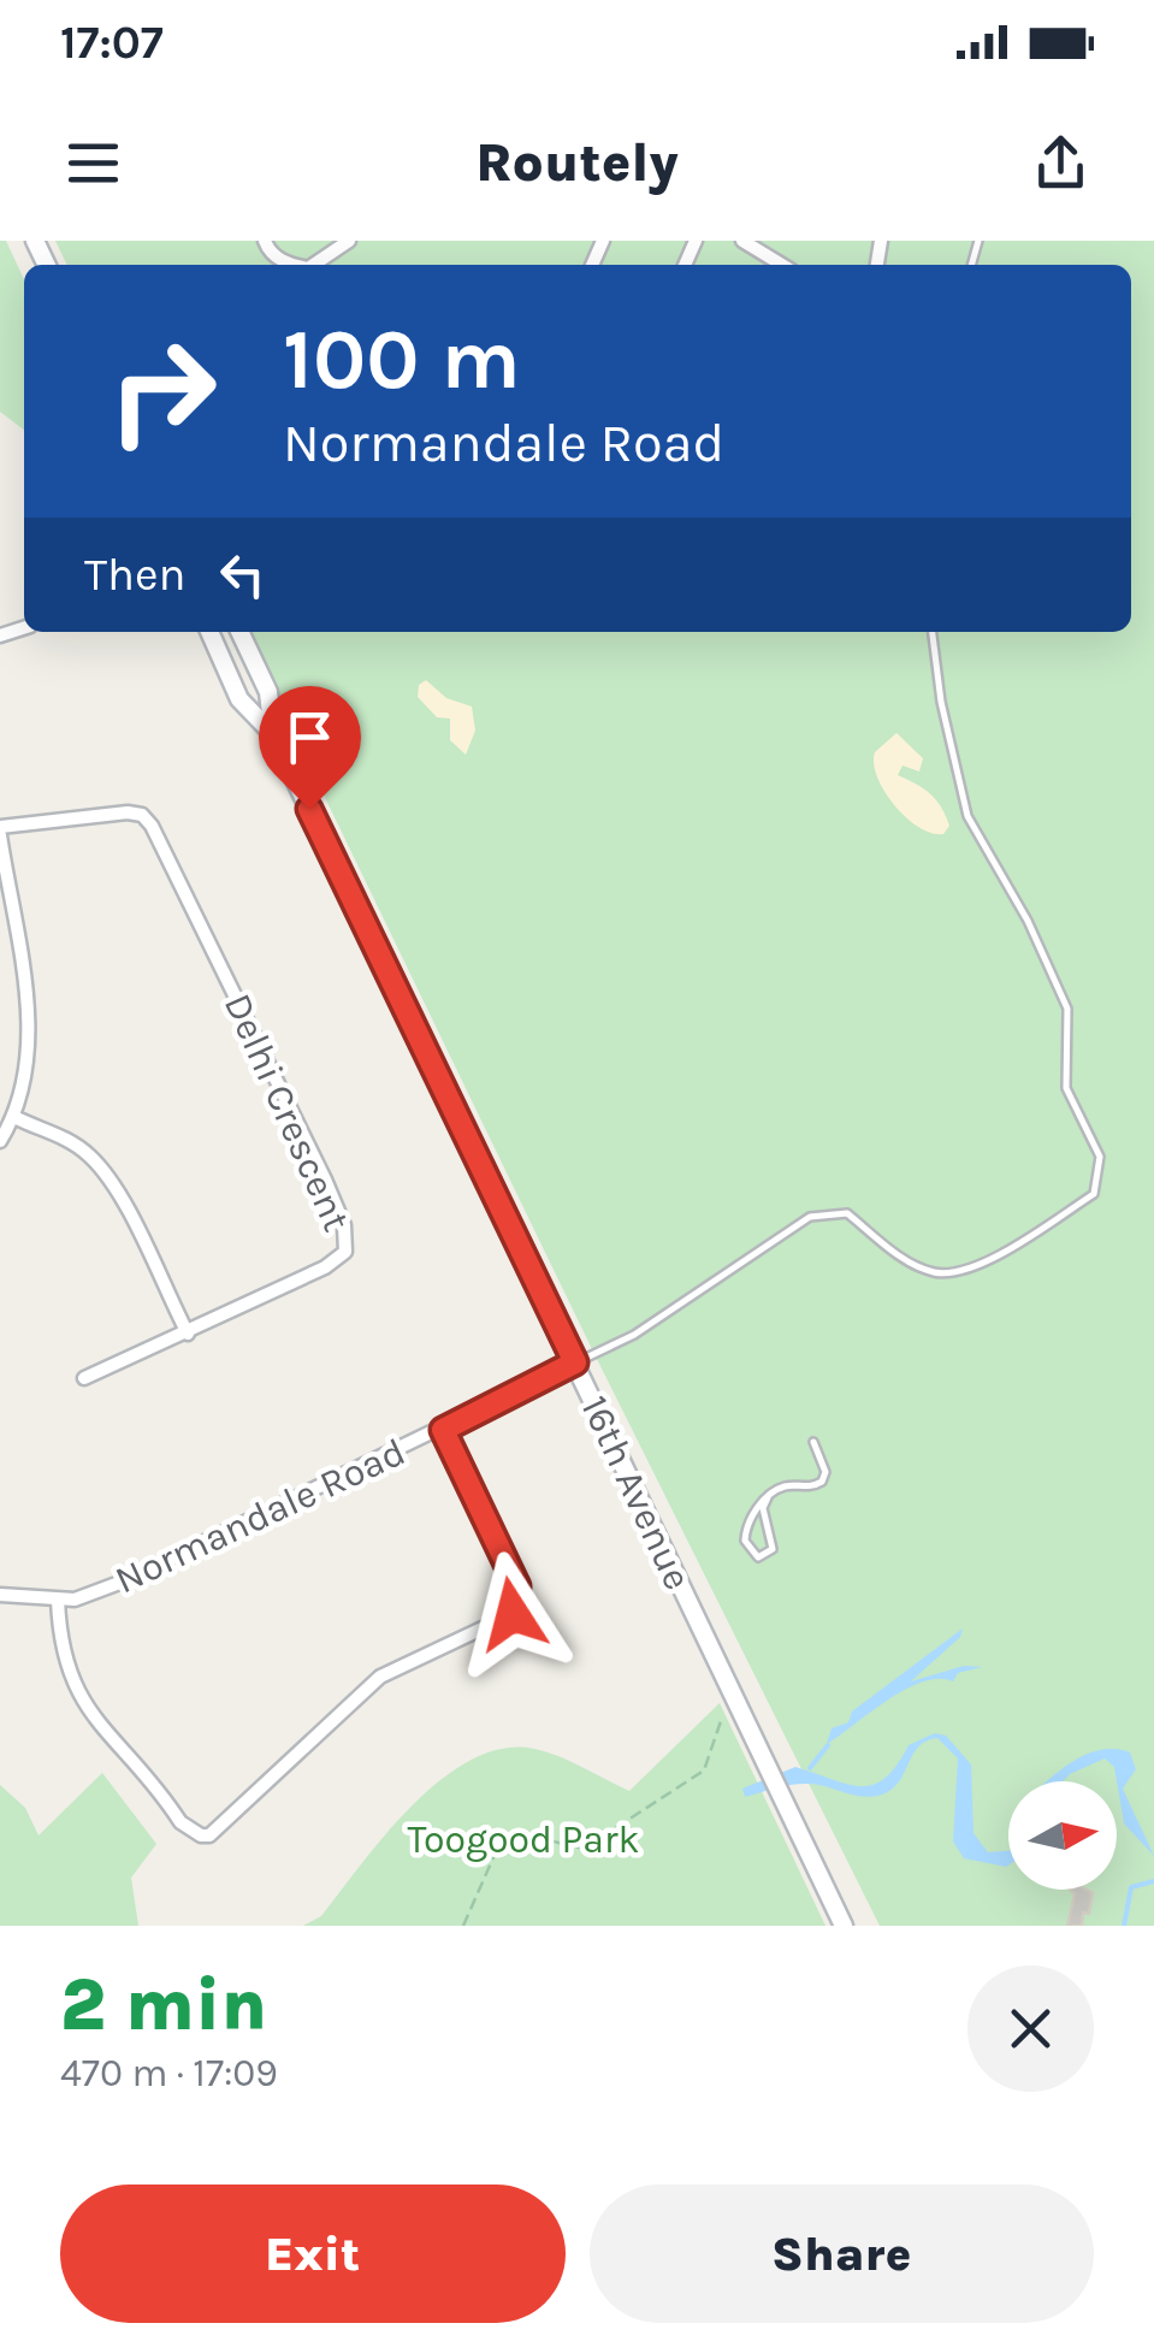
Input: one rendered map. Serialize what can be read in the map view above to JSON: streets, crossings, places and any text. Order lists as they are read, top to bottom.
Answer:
{
  "streets": {
    "main road": ["16th Avenue"],
    "street": ["Delhi Crescent", "Normandale Road"]
  },
  "crossings": [
    ["16th Avenue", "Normandale Road"]
  ],
  "parks": ["Toogood Park"],
  "north": "right",
  "page": {
    "status": "17:07",
    "header": "Routely",
    "turn": ["100 m", "Normandale Road"],
    "then": "Then",
    "heading": ["2 min", "470 m · 17:09"],
    "buttons": ["Exit", "Share"]
  }
}
